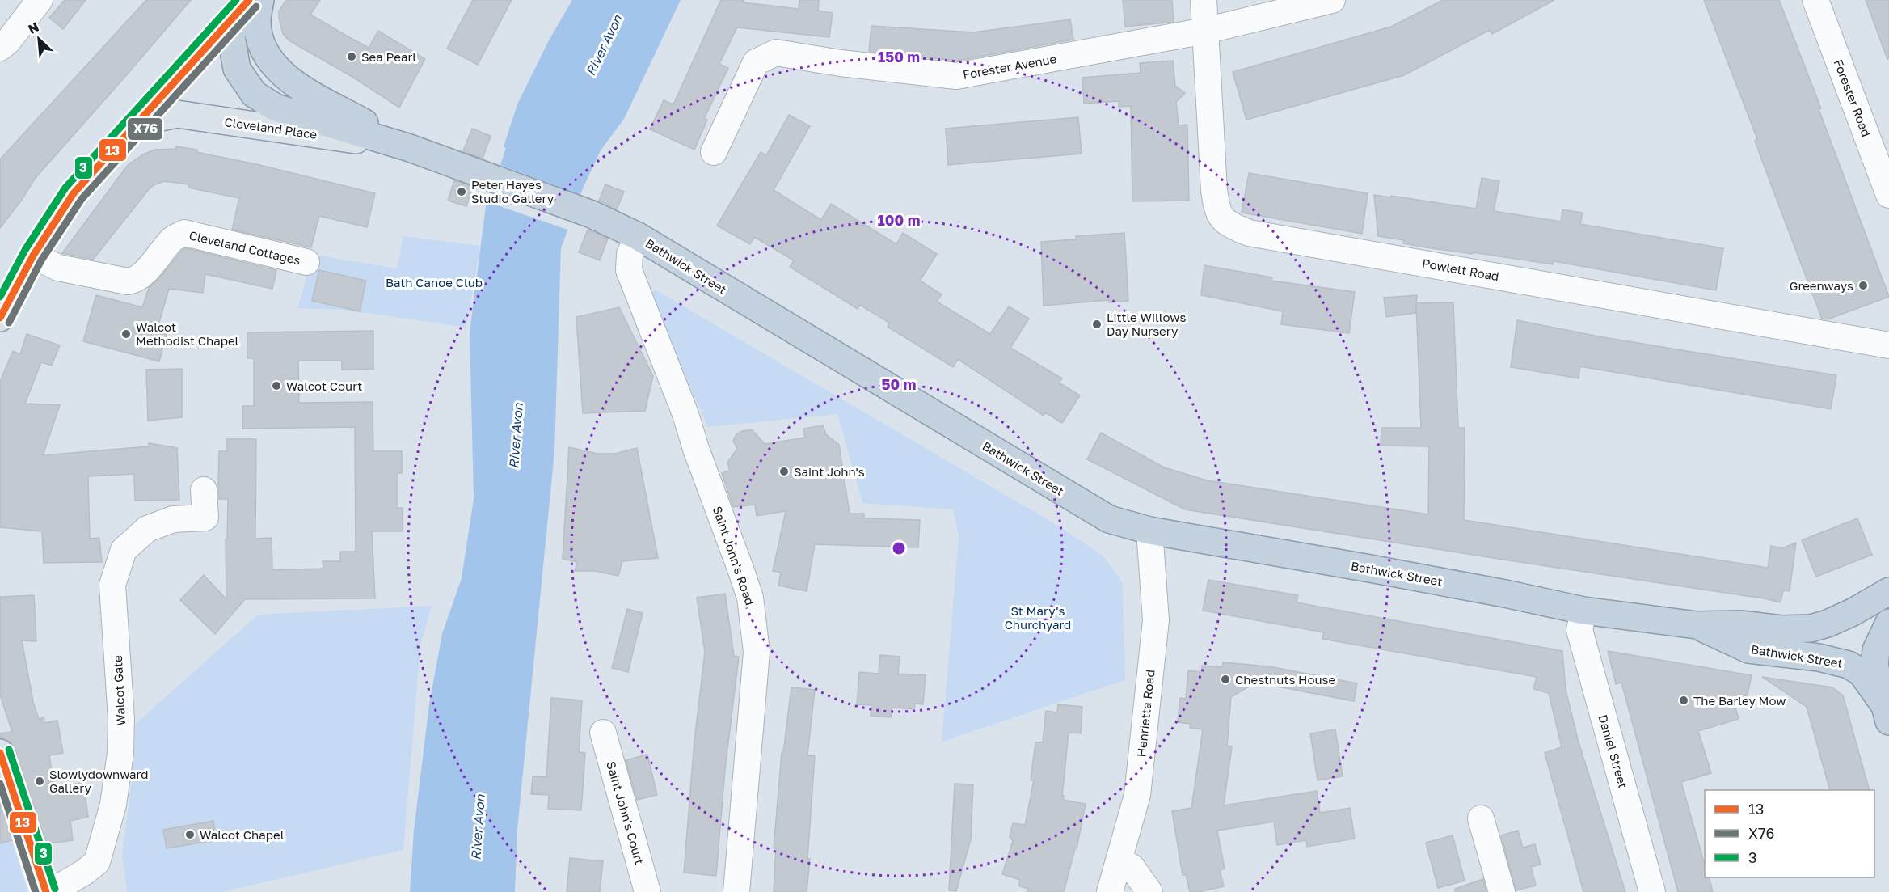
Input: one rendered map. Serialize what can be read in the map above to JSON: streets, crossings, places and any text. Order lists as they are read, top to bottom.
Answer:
{
  "streets": {
    "highway": ["Cleveland Place", "Bathwick Street"],
    "street": [
      "Forester Avenue",
      "Forester Road",
      "Cleveland Cottages",
      "Powlett Road",
      "Saint John's Road",
      "Walcot Gate",
      "Henrietta Road",
      "Daniel Street",
      "Saint John's Court"
    ]
  },
  "crossings": [
    ["Forester Avenue", "Powlett Road"],
    ["Cleveland Place", "Bathwick Street"],
    ["Bathwick Street", "Saint John's Road"],
    ["Bathwick Street", "Henrietta Road"],
    ["Bathwick Street", "Daniel Street"]
  ],
  "water": ["River Avon"],
  "parks": ["Bath Canoe Club", "St Mary's Churchyard"],
  "places": [
    "Sea Pearl",
    "Peter Hayes Studio Gallery",
    "Greenways",
    "Little Willows Day Nursery",
    "Walcot Methodist Chapel",
    "Walcot Court",
    "Saint John's",
    "Chestnuts House",
    "The Barley Mow",
    "Slowlydownward Gallery",
    "Walcot Chapel"
  ],
  "lines": ["transit line 13", "transit line 3", "transit line X76"],
  "legend": ["13", "X76", "3"],
  "north": "top left",
  "rings": ["150 m", "100 m", "50 m"]
}
